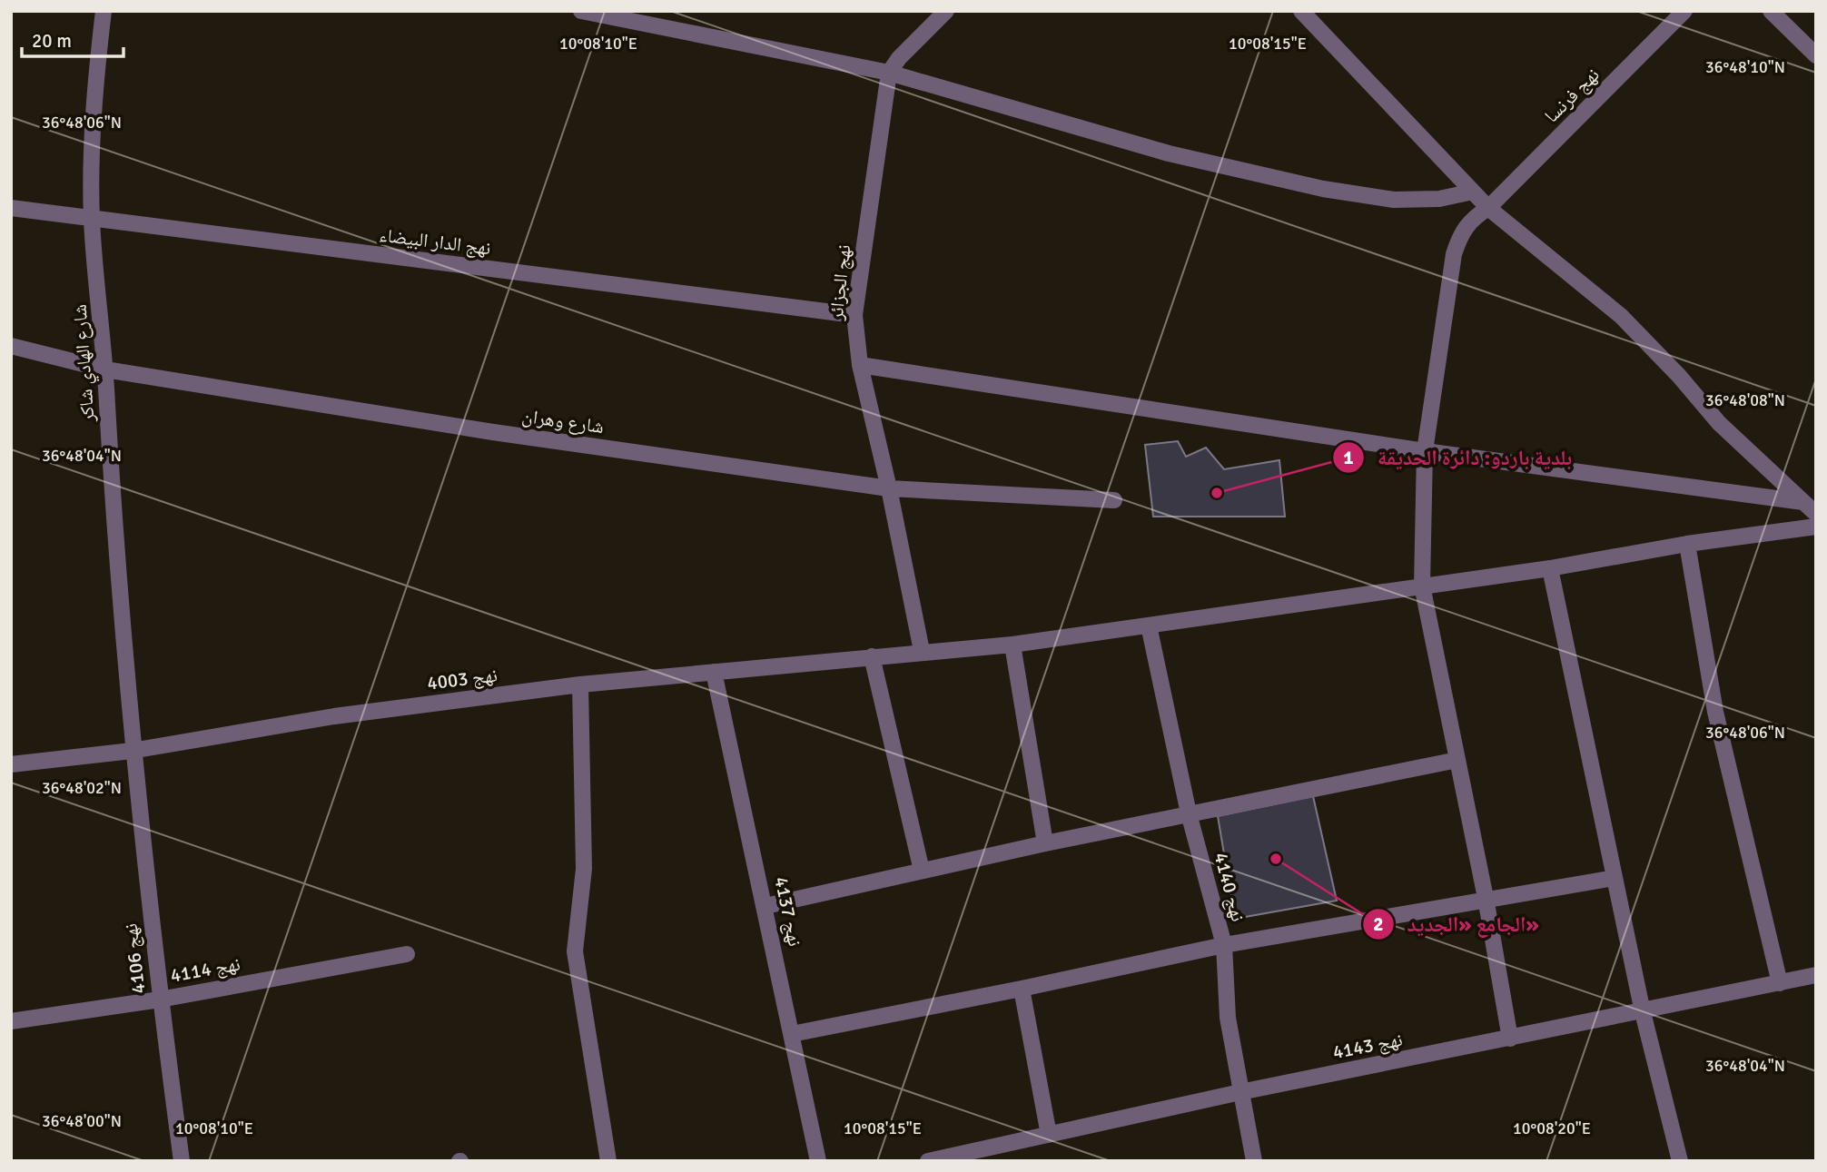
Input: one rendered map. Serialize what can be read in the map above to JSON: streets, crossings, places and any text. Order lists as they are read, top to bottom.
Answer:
{
  "streets": {
    "street": [
      "نهج فرنسا",
      "نهج الدار البيضاء",
      "نهج الجزائر",
      "شارع الهادي شاكر",
      "شارع وهران",
      "نهج 4003",
      "نهج 4140",
      "نهج 4137",
      "نهج 4106",
      "نهج 4114",
      "نهج 4143"
    ]
  },
  "crossings": [
    ["نهج فرنسا", "نهج 4003"],
    ["نهج فرنسا", "نهج 4143"],
    ["نهج الدار البيضاء", "نهج الجزائر"],
    ["نهج الدار البيضاء", "شارع الهادي شاكر"],
    ["نهج الجزائر", "شارع وهران"],
    ["نهج الجزائر", "نهج 4003"],
    ["شارع الهادي شاكر", "شارع وهران"],
    ["شارع الهادي شاكر", "نهج 4003"],
    ["شارع الهادي شاكر", "نهج 4106"],
    ["نهج 4003", "نهج 4140"],
    ["نهج 4003", "نهج 4137"],
    ["نهج 4003", "نهج 4106"],
    ["نهج 4140", "نهج 4143"],
    ["نهج 4106", "نهج 4114"]
  ],
  "places": ["بلدية باردو: دائرة الحديقة", "الجامع «الجديد»"],
  "scale_bar": "20 m",
  "coordinates": [
    "10°08'15\"E",
    "10°08'10\"E",
    "36°48'10\"N",
    "36°48'06\"N",
    "36°48'08\"N",
    "36°48'04\"N",
    "36°48'02\"N",
    "36°48'00\"N",
    "10°08'20\"E"
  ]
}
